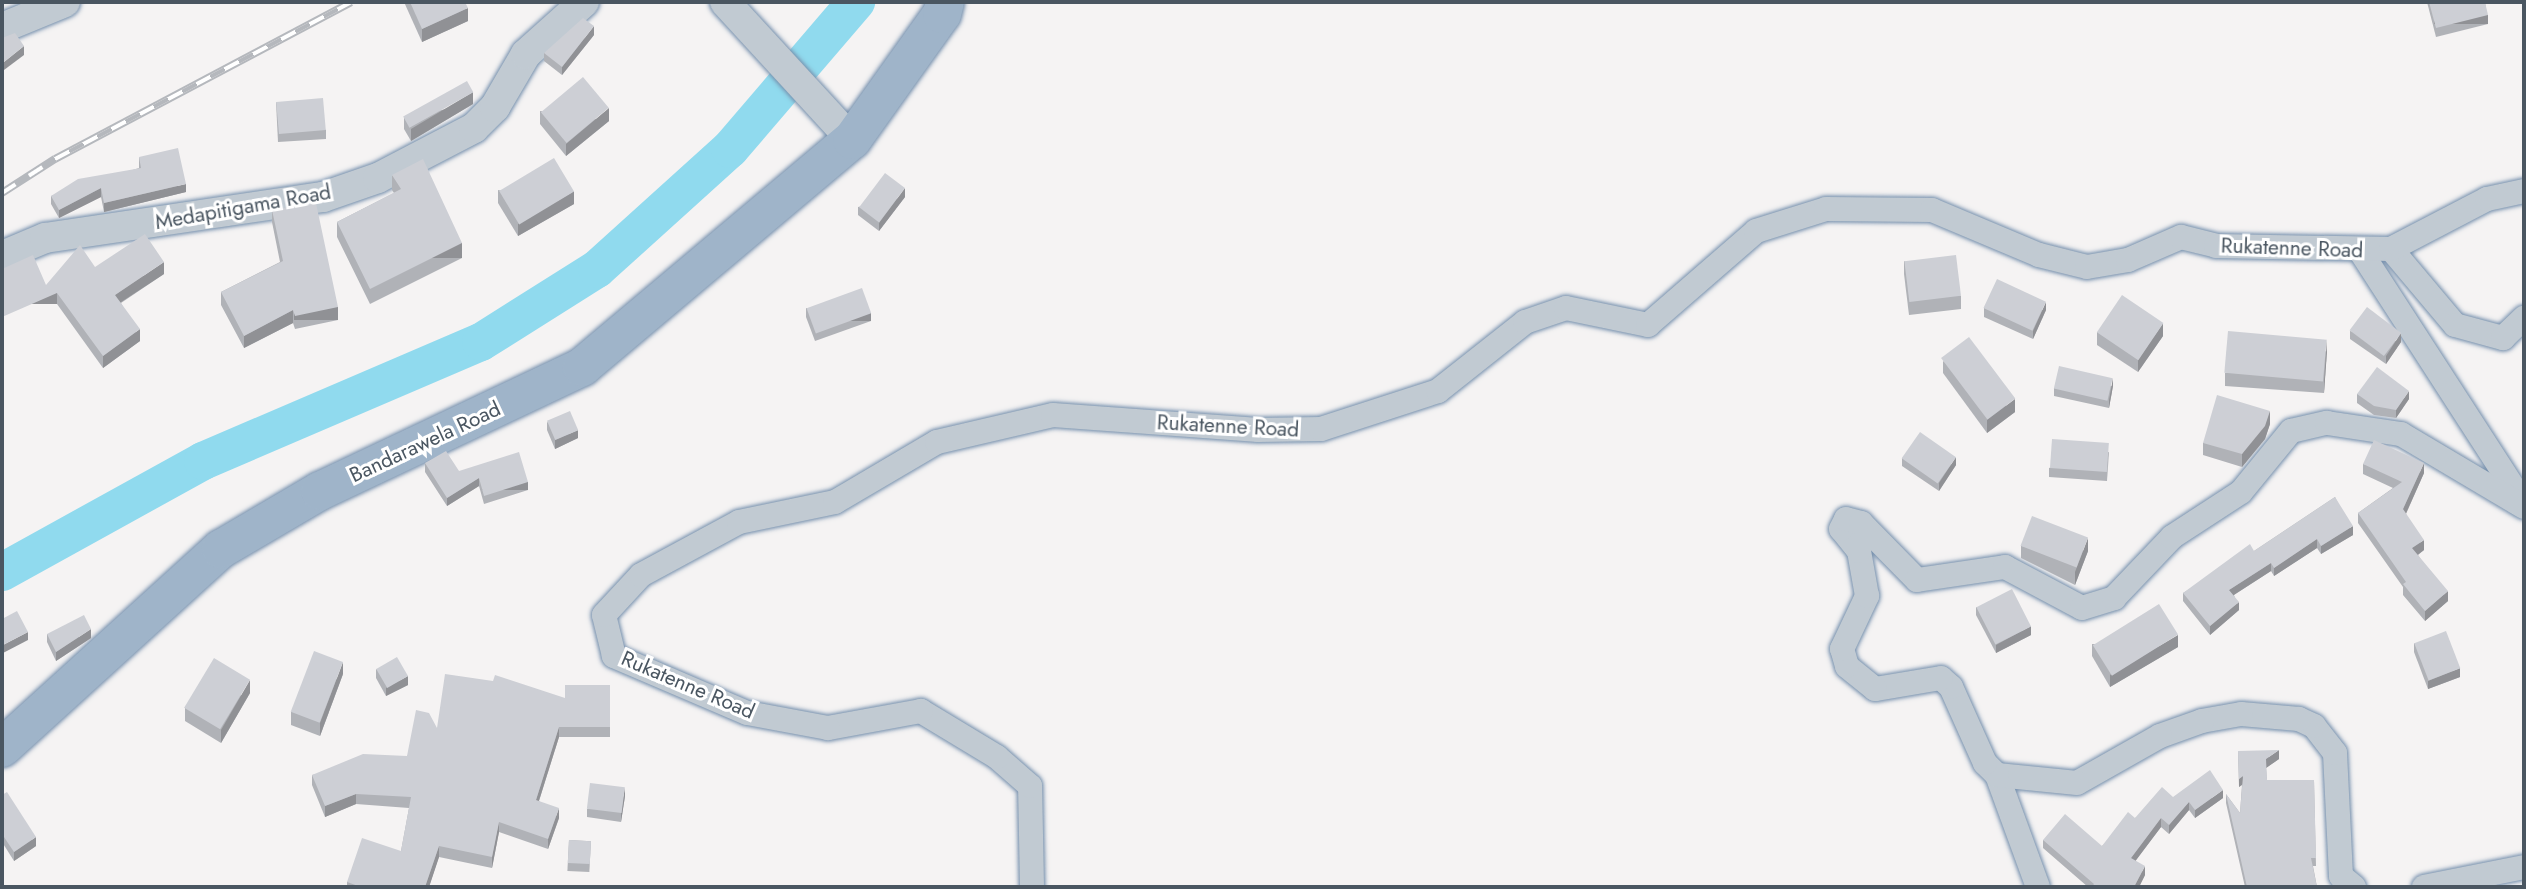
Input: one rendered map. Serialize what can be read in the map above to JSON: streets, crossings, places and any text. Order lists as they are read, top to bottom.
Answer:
{
  "streets": {
    "highway": ["Bandarawela Road"],
    "street": ["Medapitigama Road", "Rukatenne Road"]
  }
}
